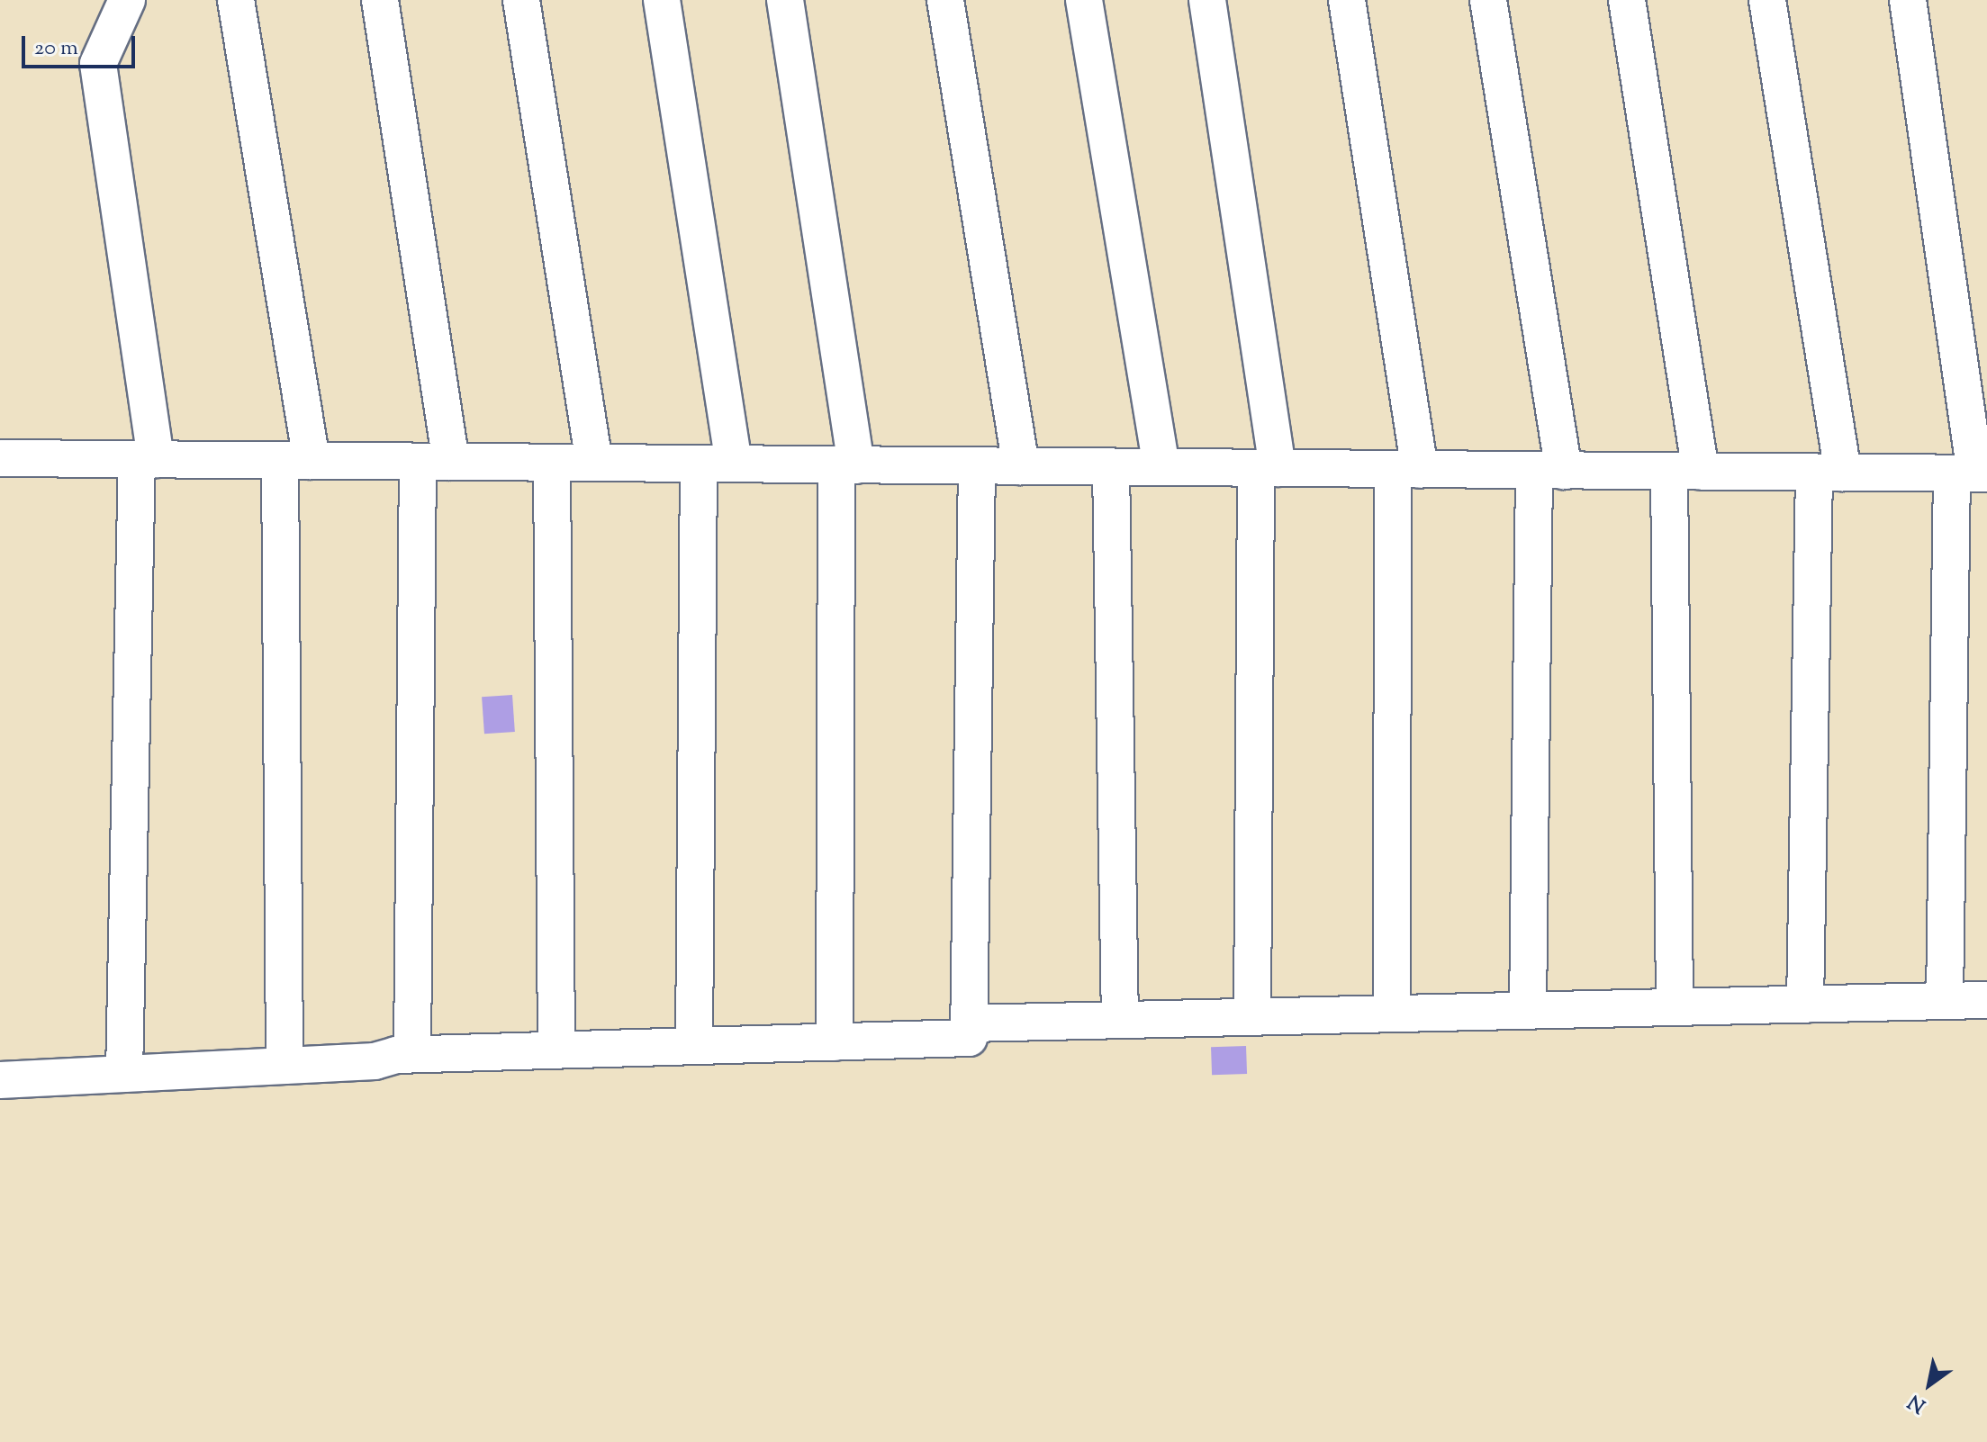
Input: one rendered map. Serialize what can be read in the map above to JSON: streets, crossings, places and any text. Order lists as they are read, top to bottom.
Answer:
{
  "scale_bar": "20 m",
  "north": "bottom left"
}
